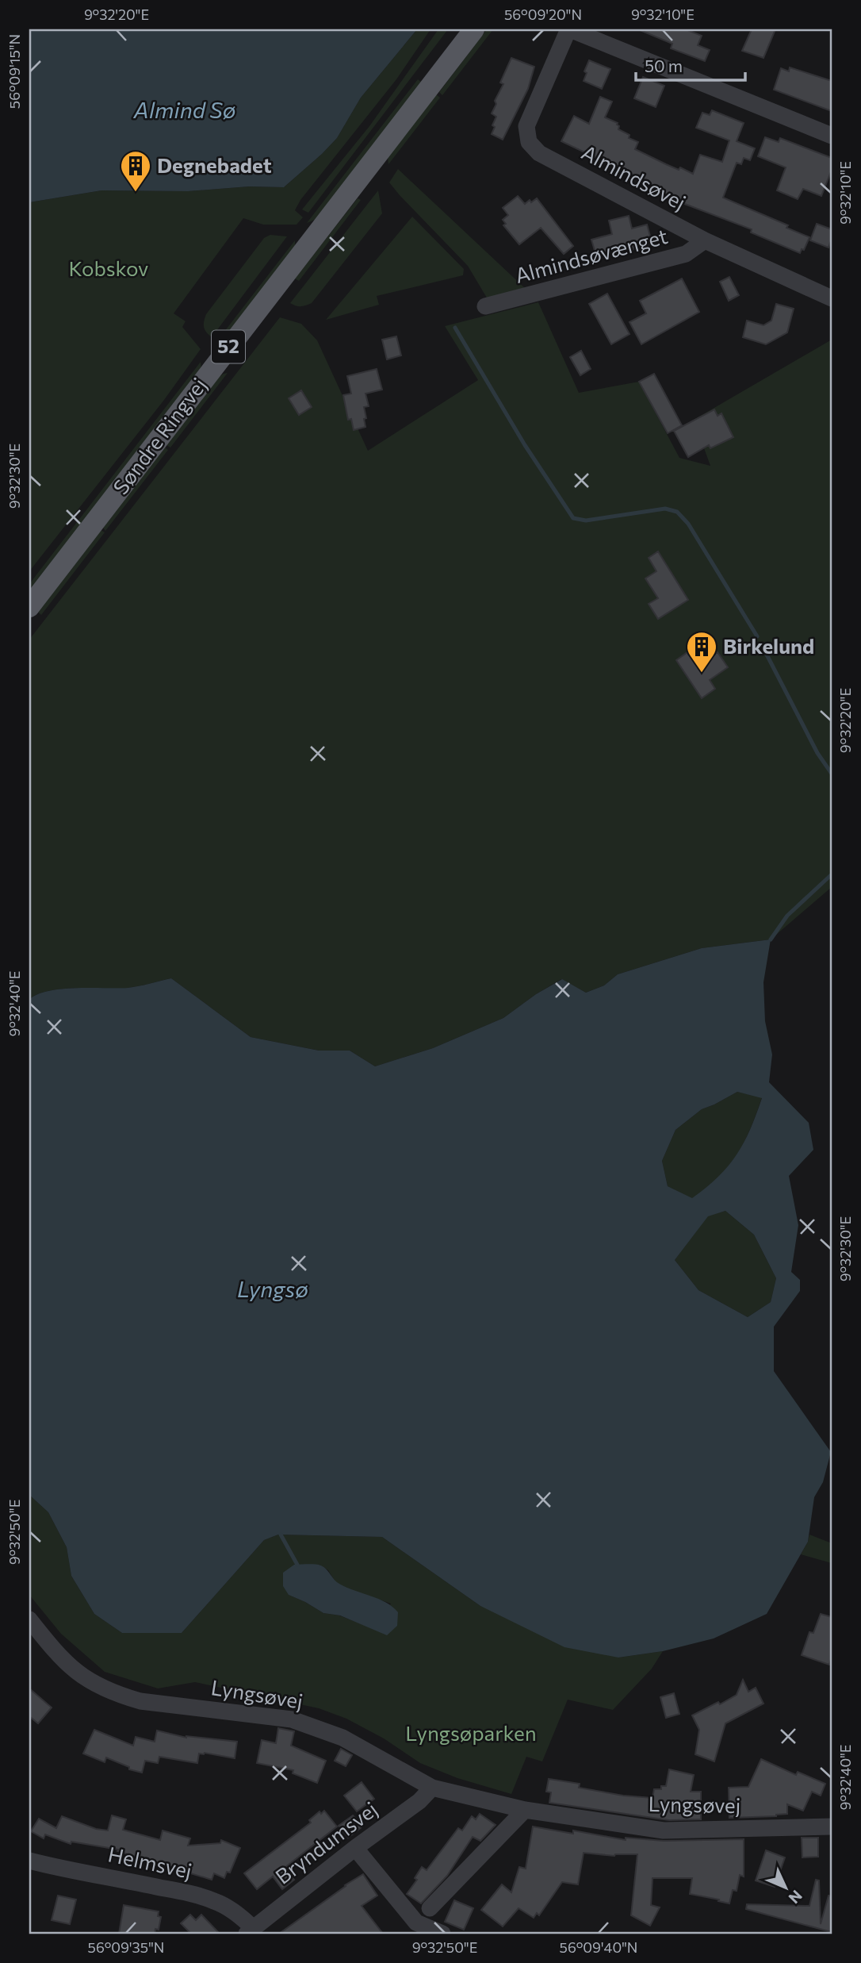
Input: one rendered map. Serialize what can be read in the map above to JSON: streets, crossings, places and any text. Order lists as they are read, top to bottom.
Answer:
{
  "streets": {
    "main road": ["52", "Søndre Ringvej"],
    "street": [
      "Almindsøvej",
      "Almindsøvænget",
      "Lyngsøvej",
      "Bryndumsvej",
      "Helmsvej"
    ]
  },
  "crossings": [
    ["Almindsøvej", "Almindsøvænget"],
    ["Lyngsøvej", "Bryndumsvej"],
    ["Bryndumsvej", "Helmsvej"]
  ],
  "water": ["Almind Sø", "Lyngsø"],
  "parks": ["Kobskov", "Lyngsøparken"],
  "places": {
    "building": ["Degnebadet", "Birkelund"]
  },
  "scale_bar": "50 m",
  "north": "bottom right",
  "coordinates": [
    "9°32'20\"E",
    "56°09'20\"N",
    "9°32'10\"E",
    "56°09'15\"N",
    "9°32'30\"E",
    "9°32'40\"E",
    "9°32'50\"E",
    "56°09'35\"N",
    "56°09'40\"N"
  ]
}
